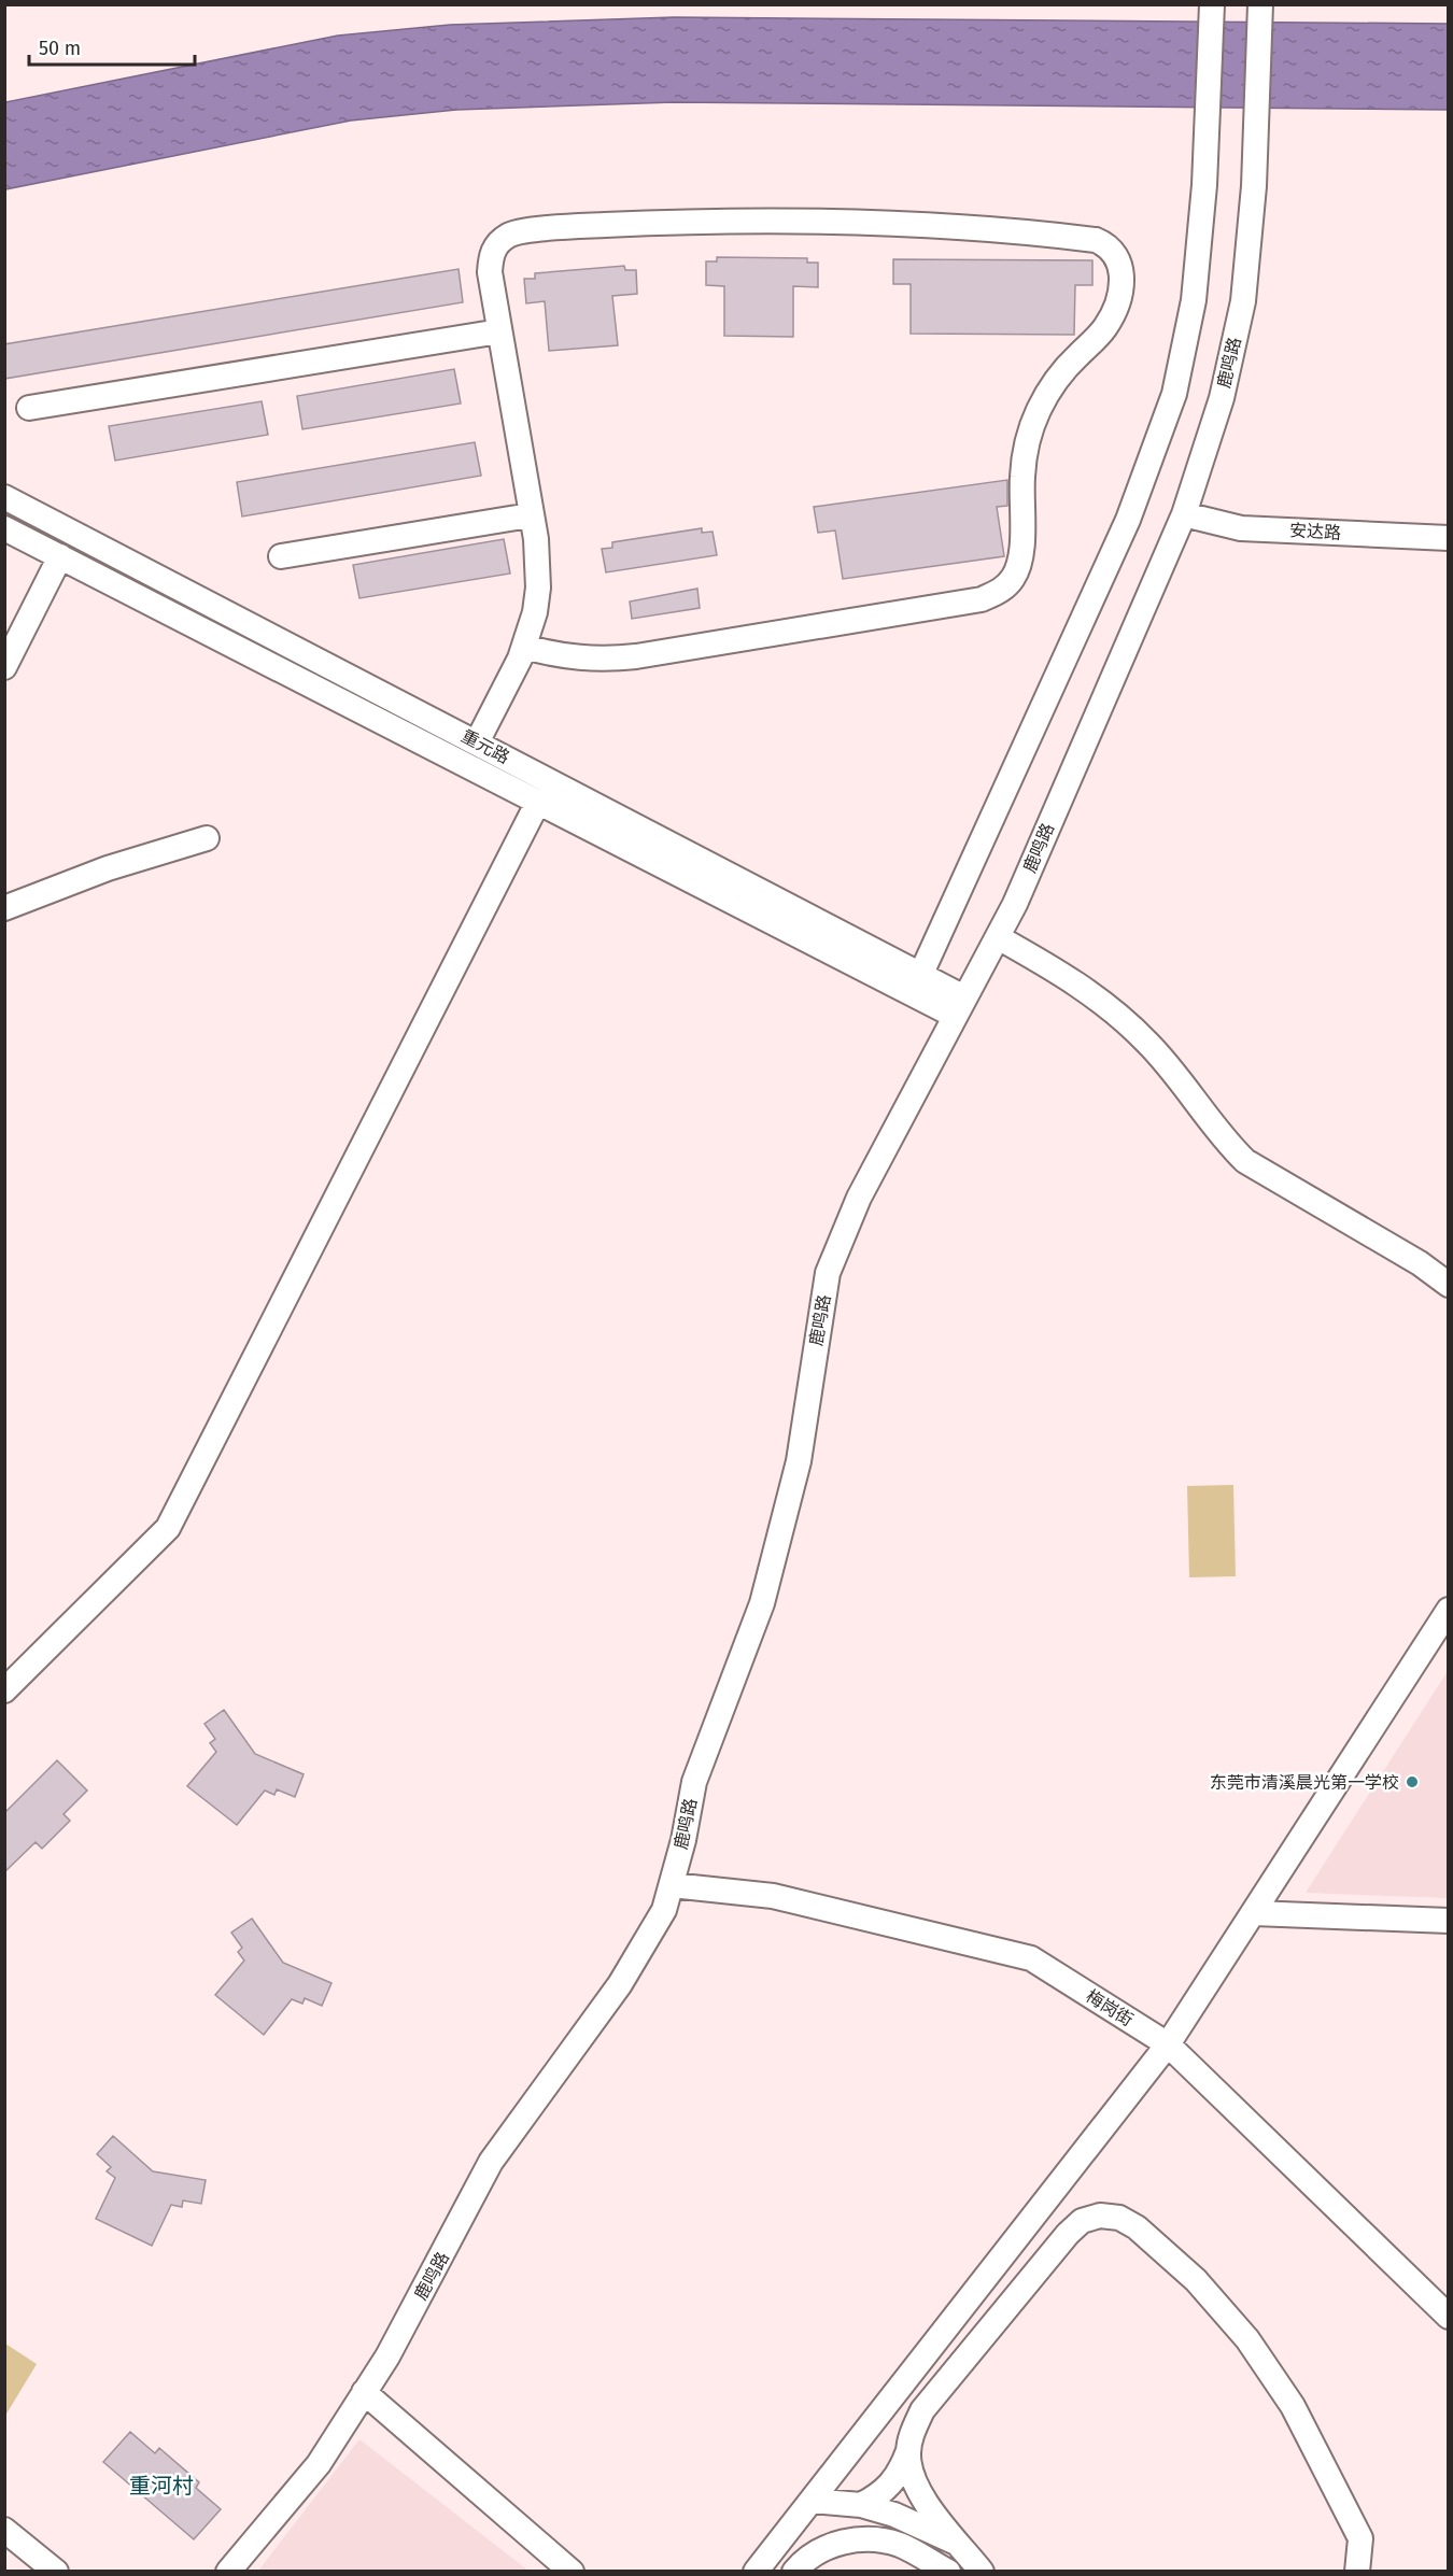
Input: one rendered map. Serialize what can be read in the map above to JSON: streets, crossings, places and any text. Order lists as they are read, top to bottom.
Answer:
{
  "streets": {
    "street": [
      "鹿鸣路",
      "安达路",
      "重元路",
      "梅岗街"
    ]
  },
  "crossings": [
    ["鹿鸣路", "安达路"],
    ["鹿鸣路", "重元路"],
    ["鹿鸣路", "梅岗街"]
  ],
  "districts": ["重河村"],
  "places": ["东莞市清溪晨光第一学校"],
  "scale_bar": "50 m"
}
